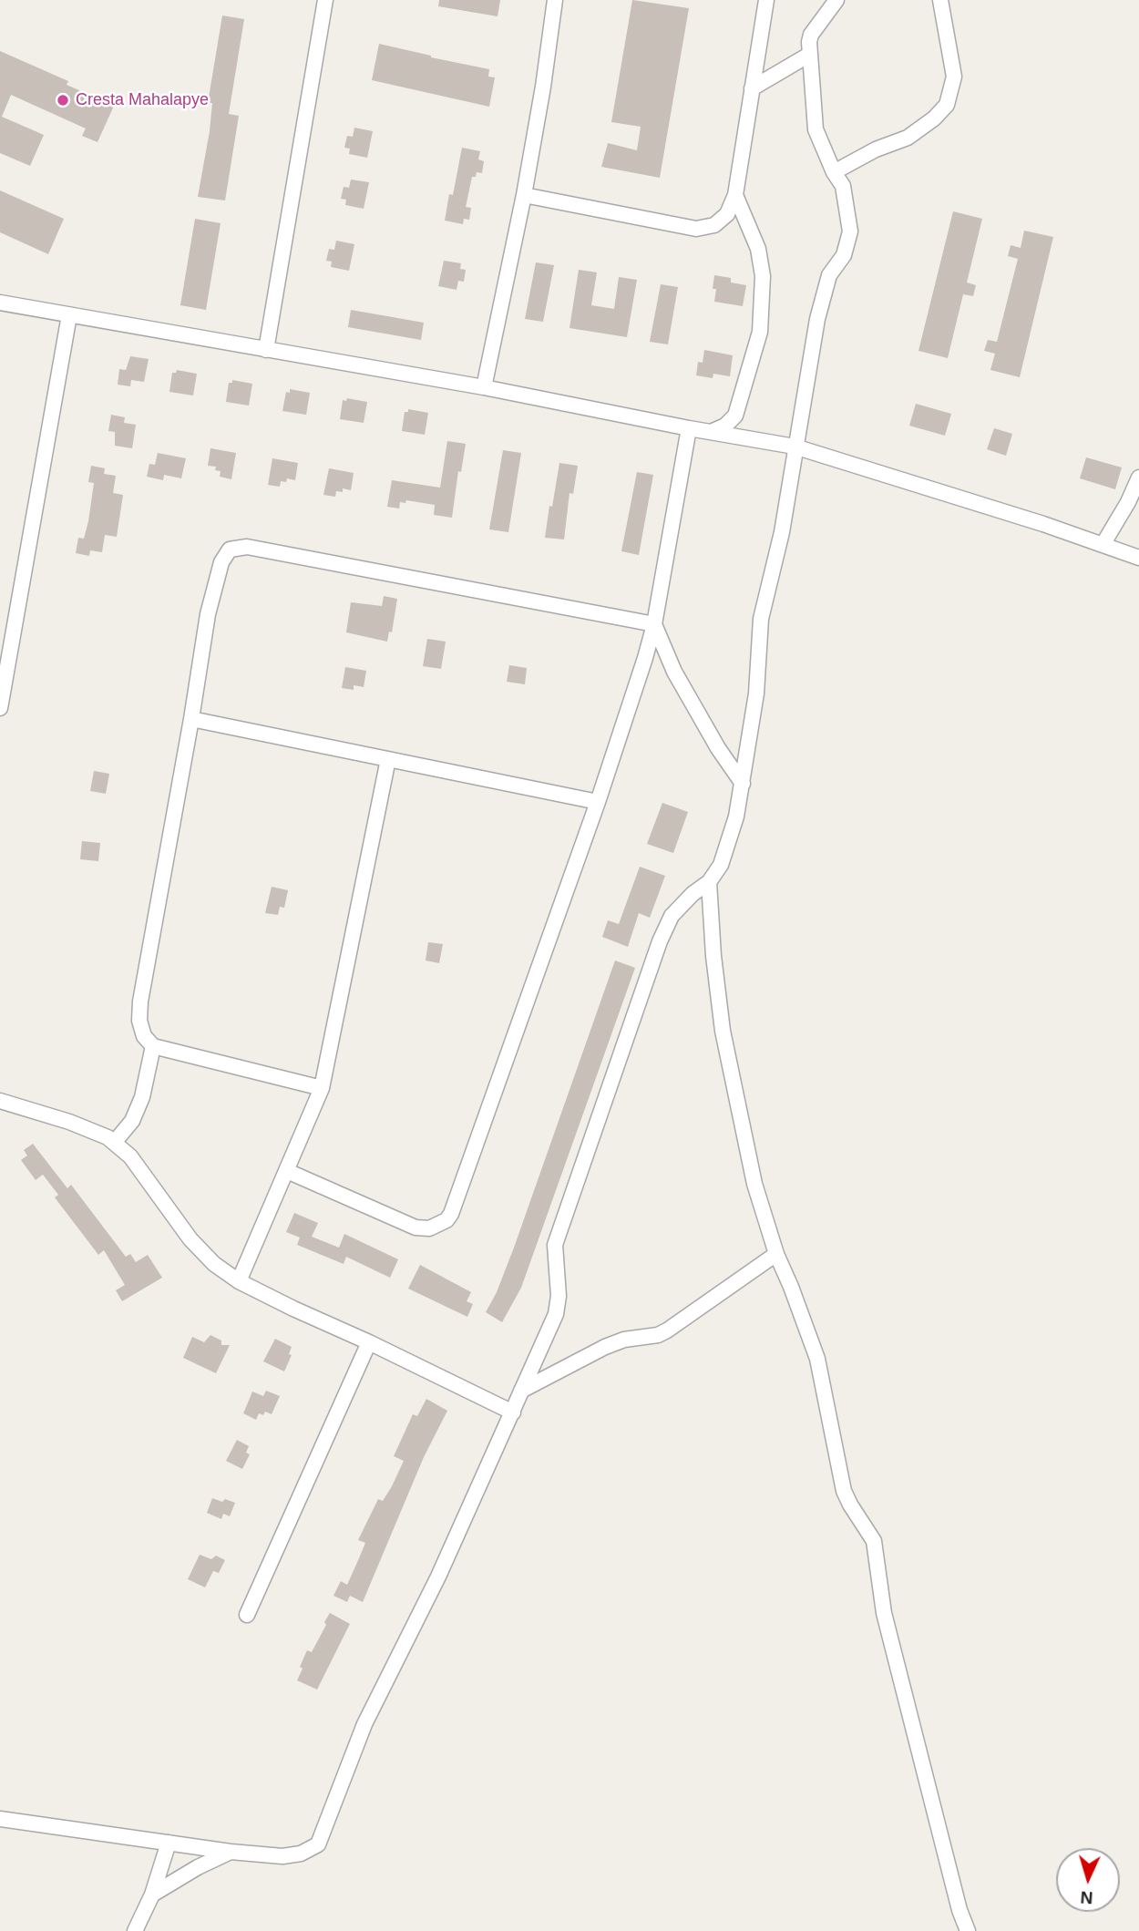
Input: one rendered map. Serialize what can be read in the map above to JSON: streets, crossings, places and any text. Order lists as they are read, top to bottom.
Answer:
{
  "places": ["Cresta Mahalapye"],
  "north": "bottom"
}
